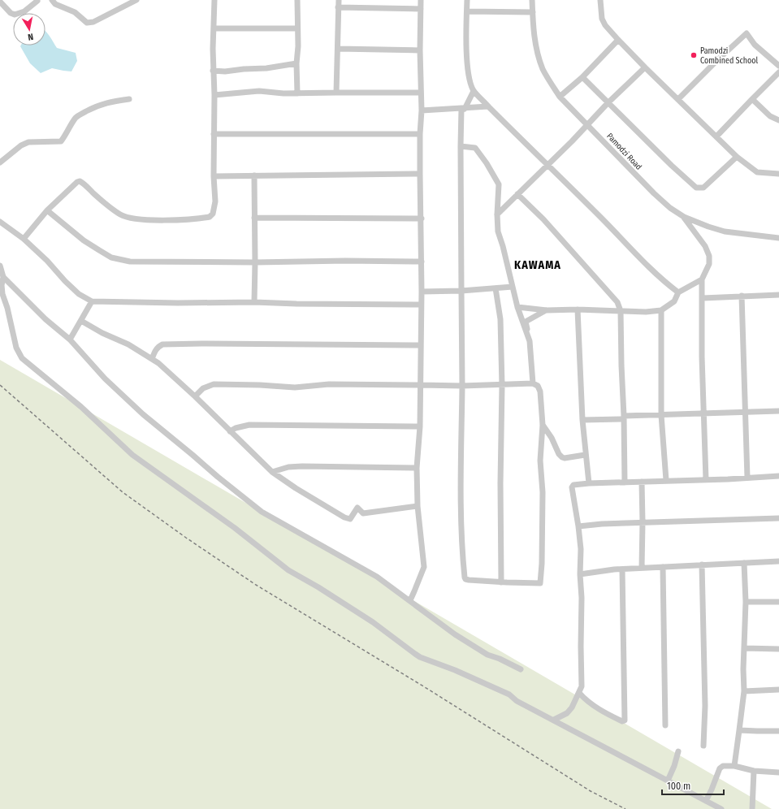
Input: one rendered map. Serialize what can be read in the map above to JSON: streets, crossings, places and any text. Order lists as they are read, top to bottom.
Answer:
{
  "streets": {
    "street": ["Pamodzi Road"]
  },
  "districts": ["KAWAMA"],
  "places": ["Pamodzi Combined School"],
  "scale_bar": "100 m",
  "north": "bottom"
}
